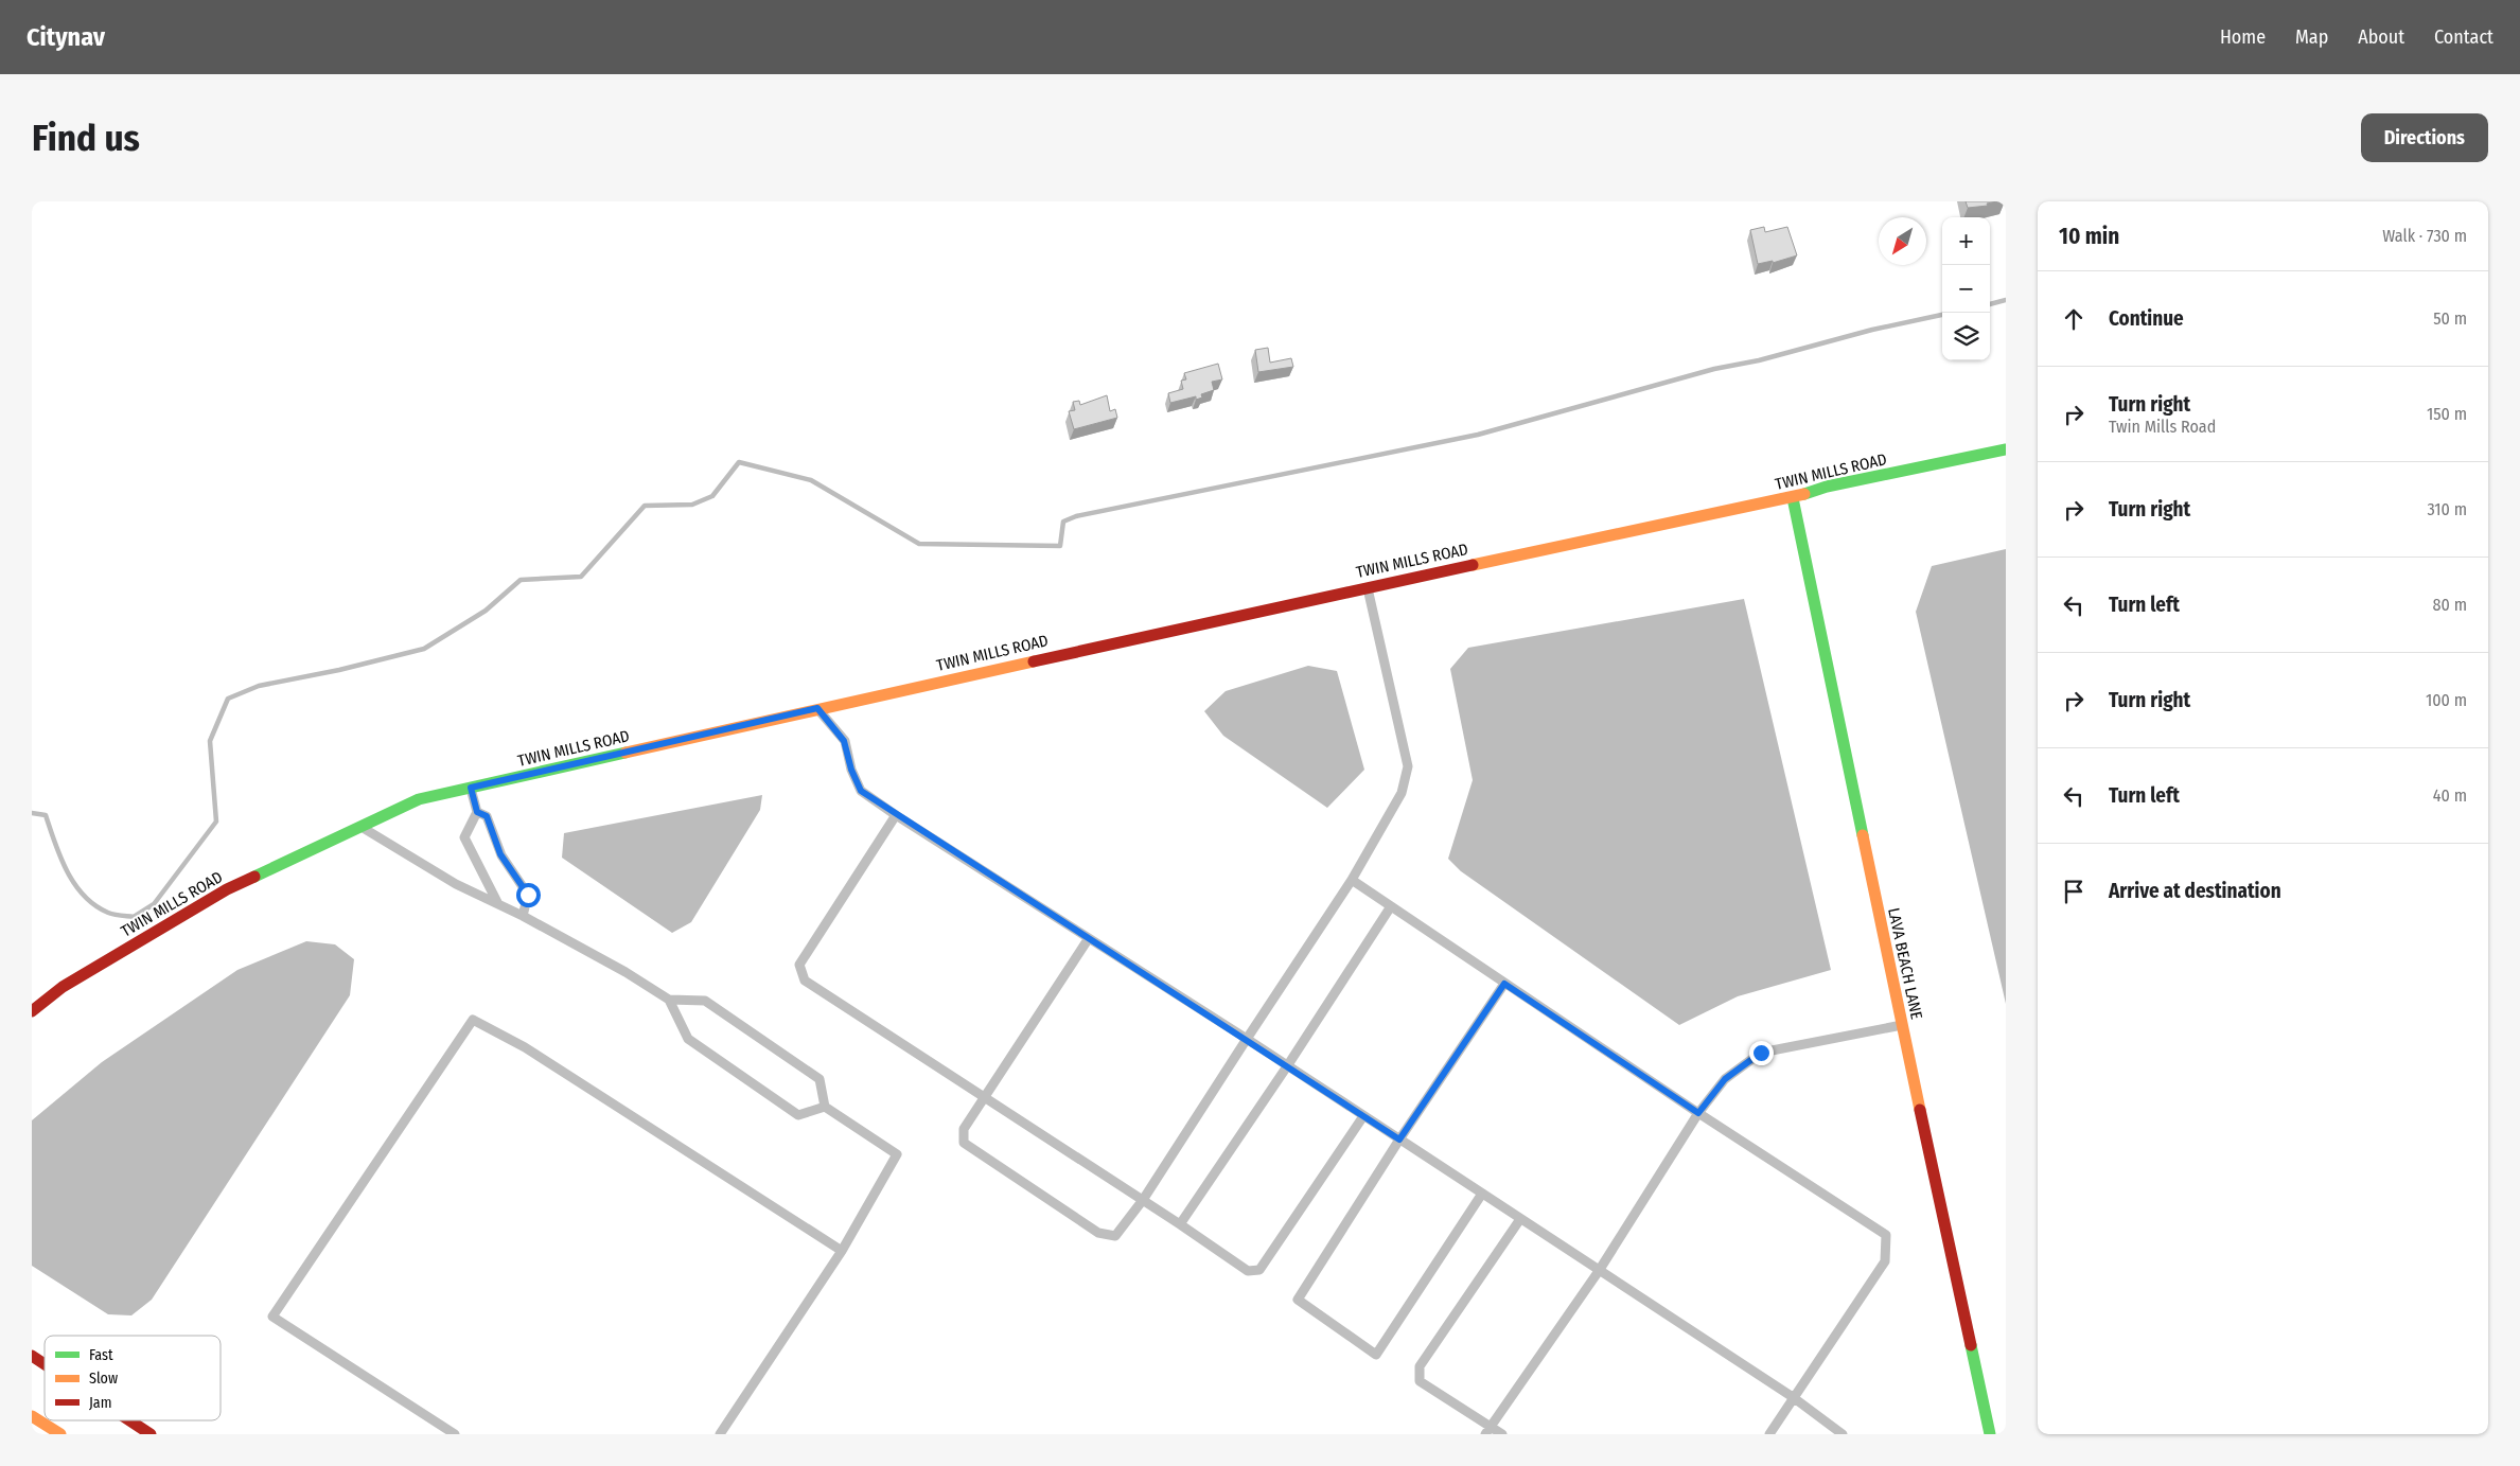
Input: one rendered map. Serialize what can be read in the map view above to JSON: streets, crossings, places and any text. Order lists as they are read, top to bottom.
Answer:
{
  "streets": {
    "street": ["TWIN MILLS ROAD", "LAVA BEACH LANE"]
  },
  "crossings": [
    ["TWIN MILLS ROAD", "LAVA BEACH LANE"]
  ],
  "legend": ["Fast", "Slow", "Jam"],
  "north": "bottom left",
  "page": {
    "header": "Citynav",
    "nav": [
      "Home",
      "Map",
      "About",
      "Contact"
    ],
    "buttons": "Directions",
    "title": "Find us",
    "heading": ["10 min", "Walk · 730 m"],
    "map_buttons": ["+", "−"],
    "list": [
      ["Continue", "50 m"],
      ["Turn right", "Twin Mills Road", "150 m"],
      ["Turn right", "310 m"],
      ["Turn left", "80 m"],
      ["Turn right", "100 m"],
      ["Turn left", "40 m"],
      "Arrive at destination"
    ]
  }
}
